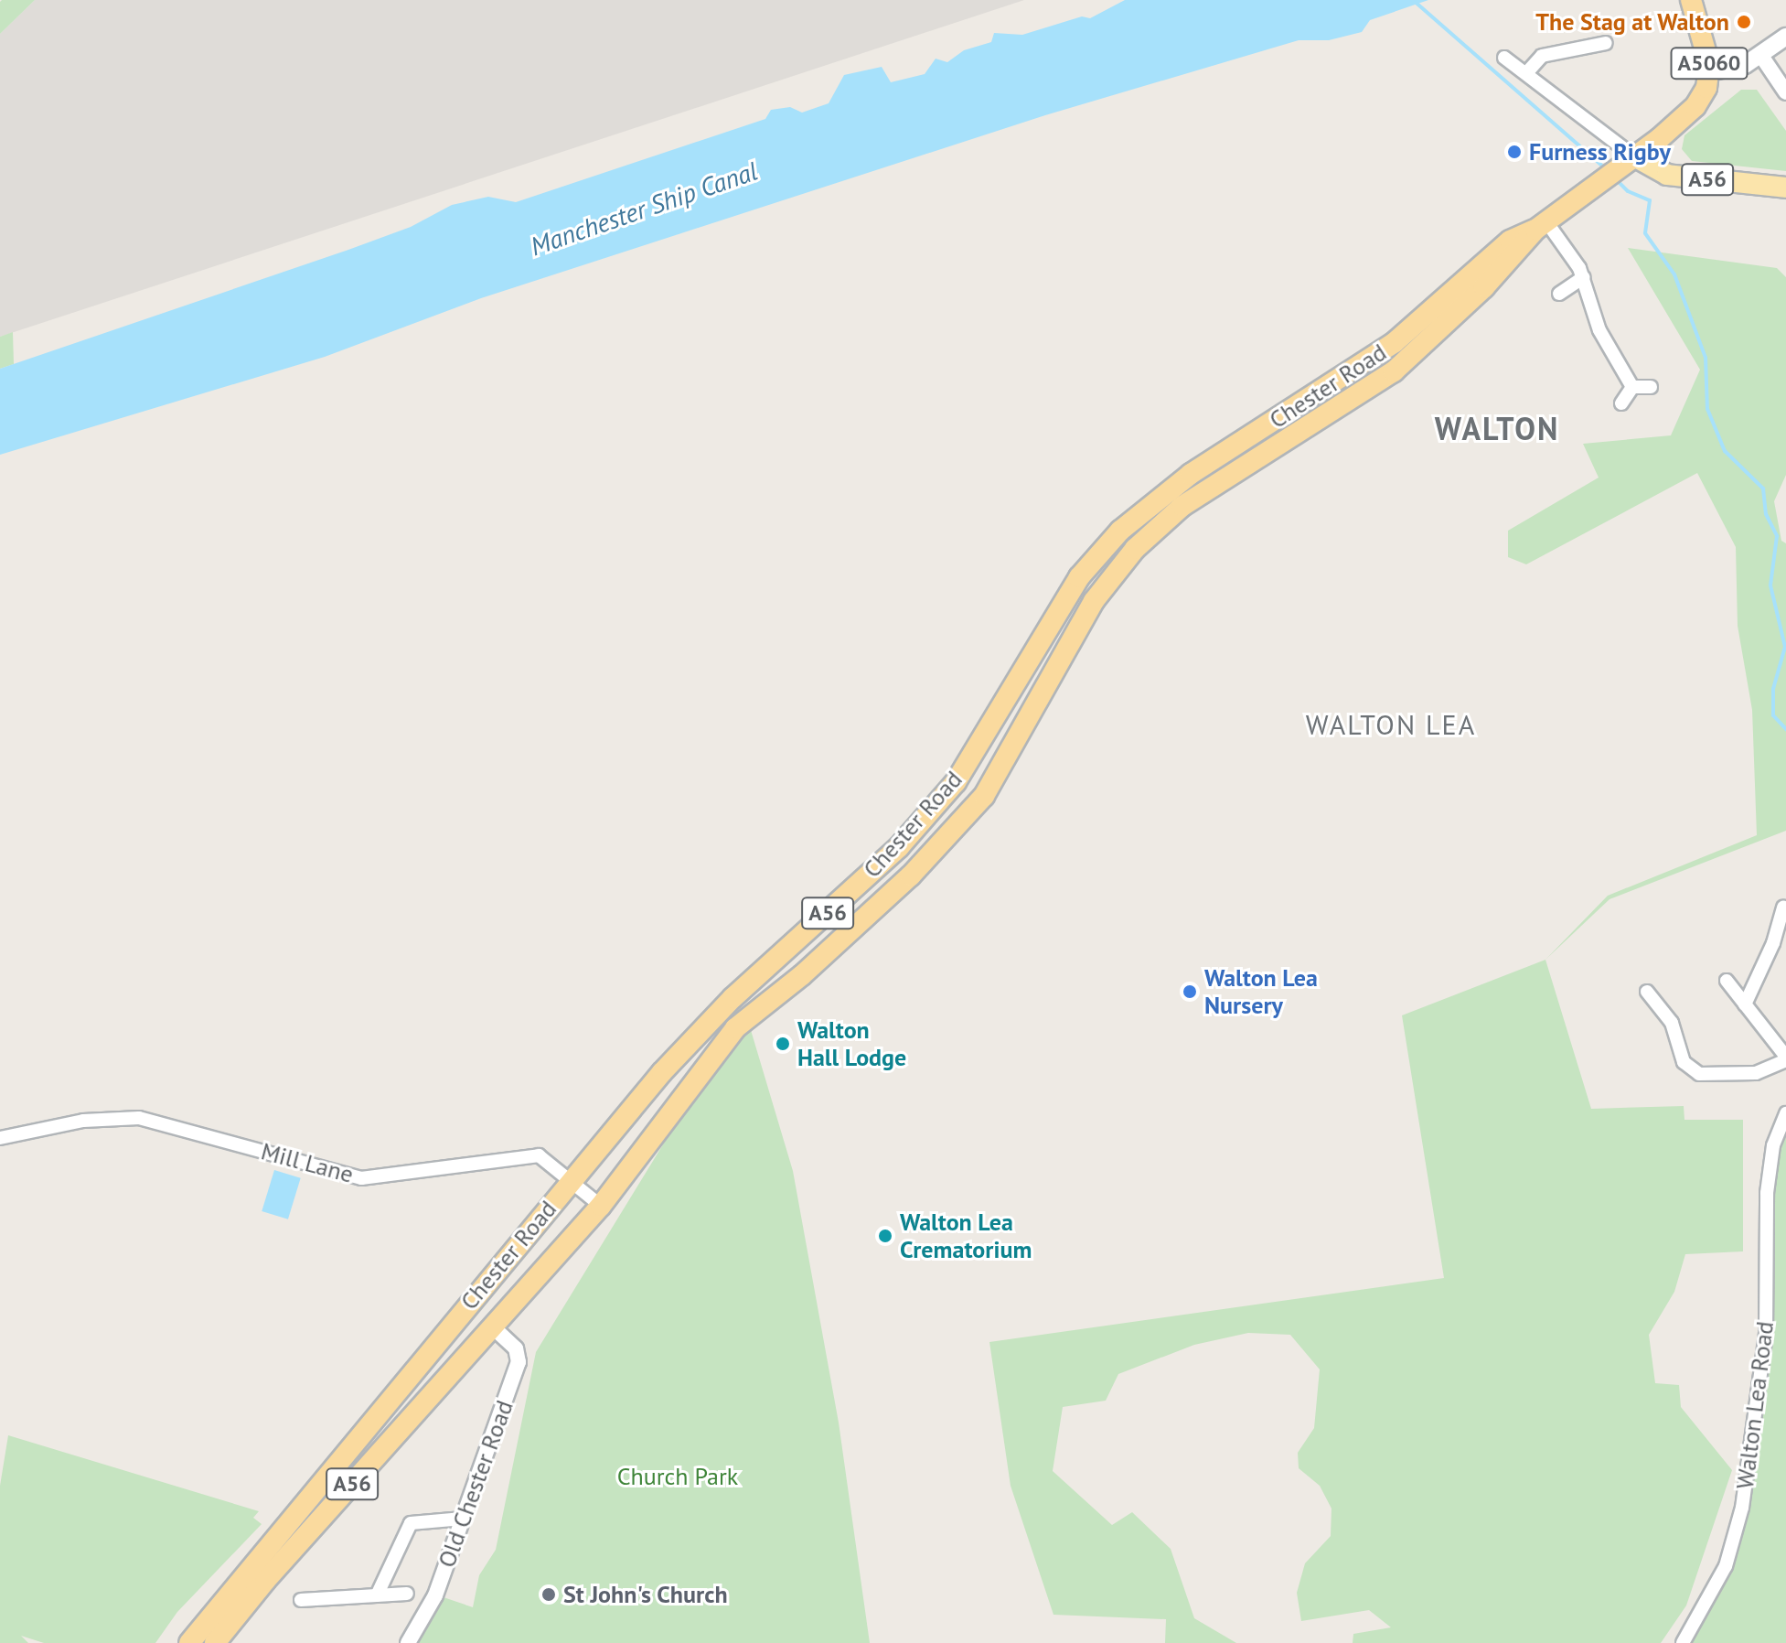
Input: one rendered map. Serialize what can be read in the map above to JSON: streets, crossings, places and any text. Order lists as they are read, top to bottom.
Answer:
{
  "streets": {
    "highway": ["A5060", "A56", "Chester Road"],
    "street": ["Mill Lane", "Walton Lea Road", "Old Chester Road"]
  },
  "crossings": [
    ["A5060", "Chester Road"],
    ["A56", "Chester Road"],
    ["Chester Road", "Mill Lane"],
    ["Chester Road", "Old Chester Road"]
  ],
  "districts": ["WALTON", "WALTON LEA"],
  "water": ["Manchester Ship Canal"],
  "parks": ["Church Park"],
  "places": [
    "The Stag at Walton",
    "Furness Rigby",
    "Walton Lea Nursery",
    "Walton Hall Lodge",
    "Walton Lea Crematorium",
    "St John's Church"
  ]
}
